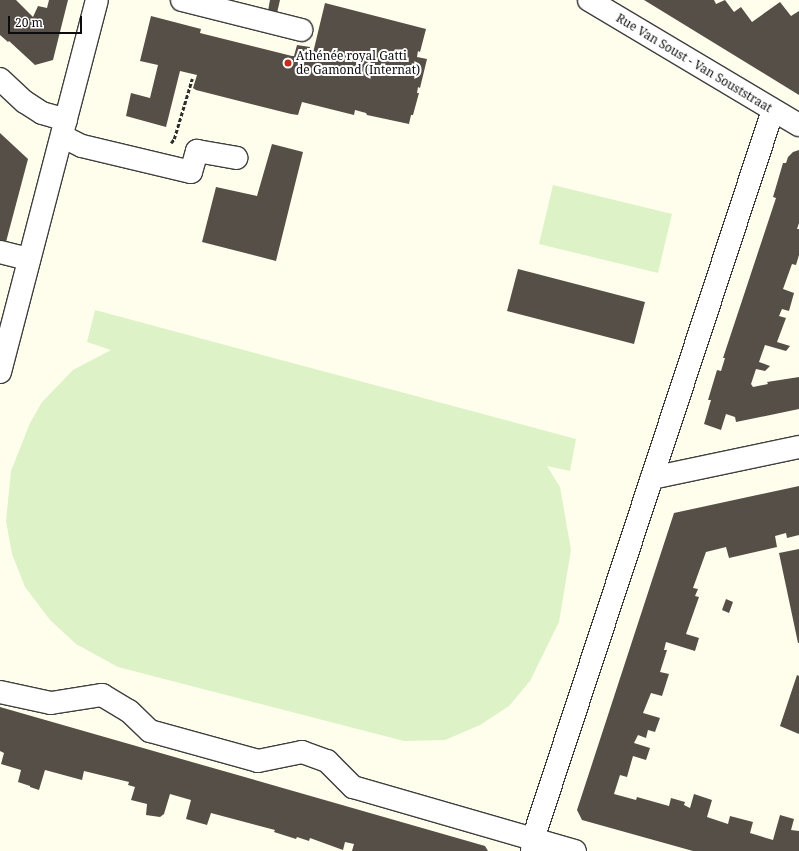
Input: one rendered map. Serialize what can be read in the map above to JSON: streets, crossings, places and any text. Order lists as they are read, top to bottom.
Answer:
{
  "streets": {
    "street": ["Rue Van Soust - Van Souststraat"]
  },
  "places": ["Athénée royal Gatti de Gamond (Internat)"],
  "scale_bar": "20 m"
}
